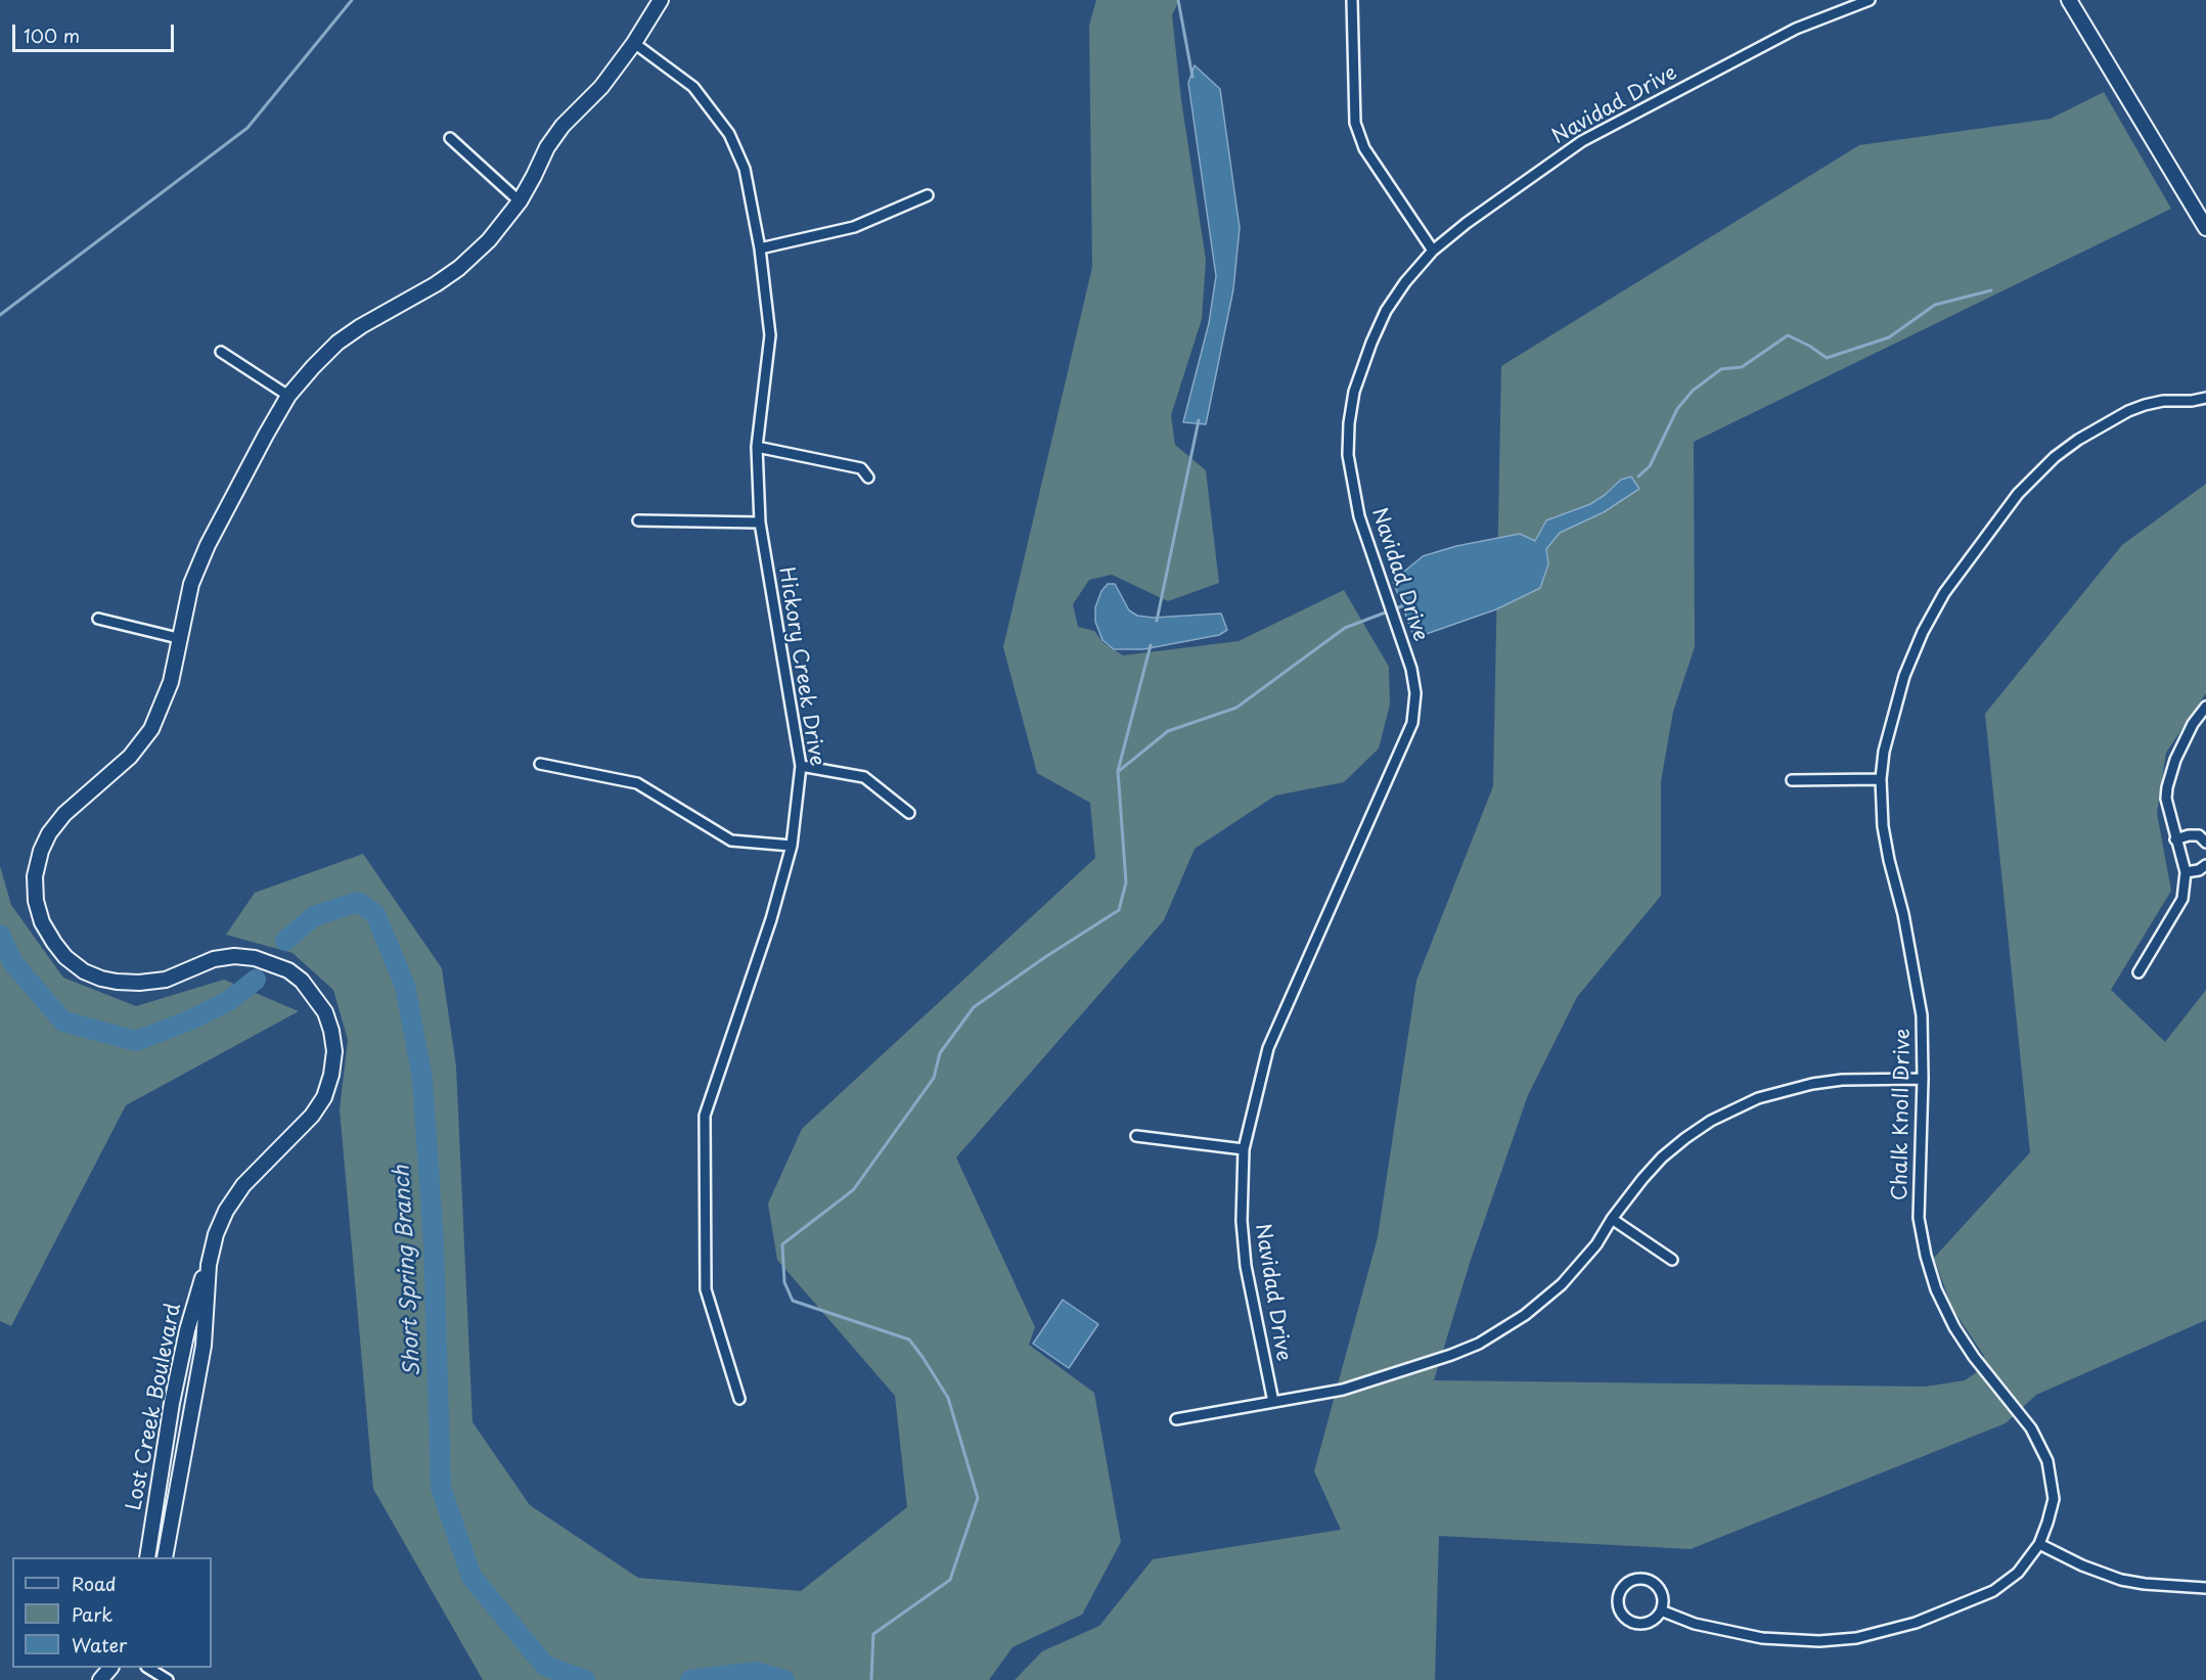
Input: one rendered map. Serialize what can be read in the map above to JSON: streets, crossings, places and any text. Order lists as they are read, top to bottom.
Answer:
{
  "streets": {
    "street": [
      "Navidad Drive",
      "Hickory Creek Drive",
      "Chalk Knoll Drive",
      "Lost Creek Boulevard"
    ]
  },
  "crossings": [
    ["Hickory Creek Drive", "Lost Creek Boulevard"]
  ],
  "water": ["Short Spring Branch"],
  "legend": ["Road", "Park", "Water"],
  "scale_bar": "100 m"
}
